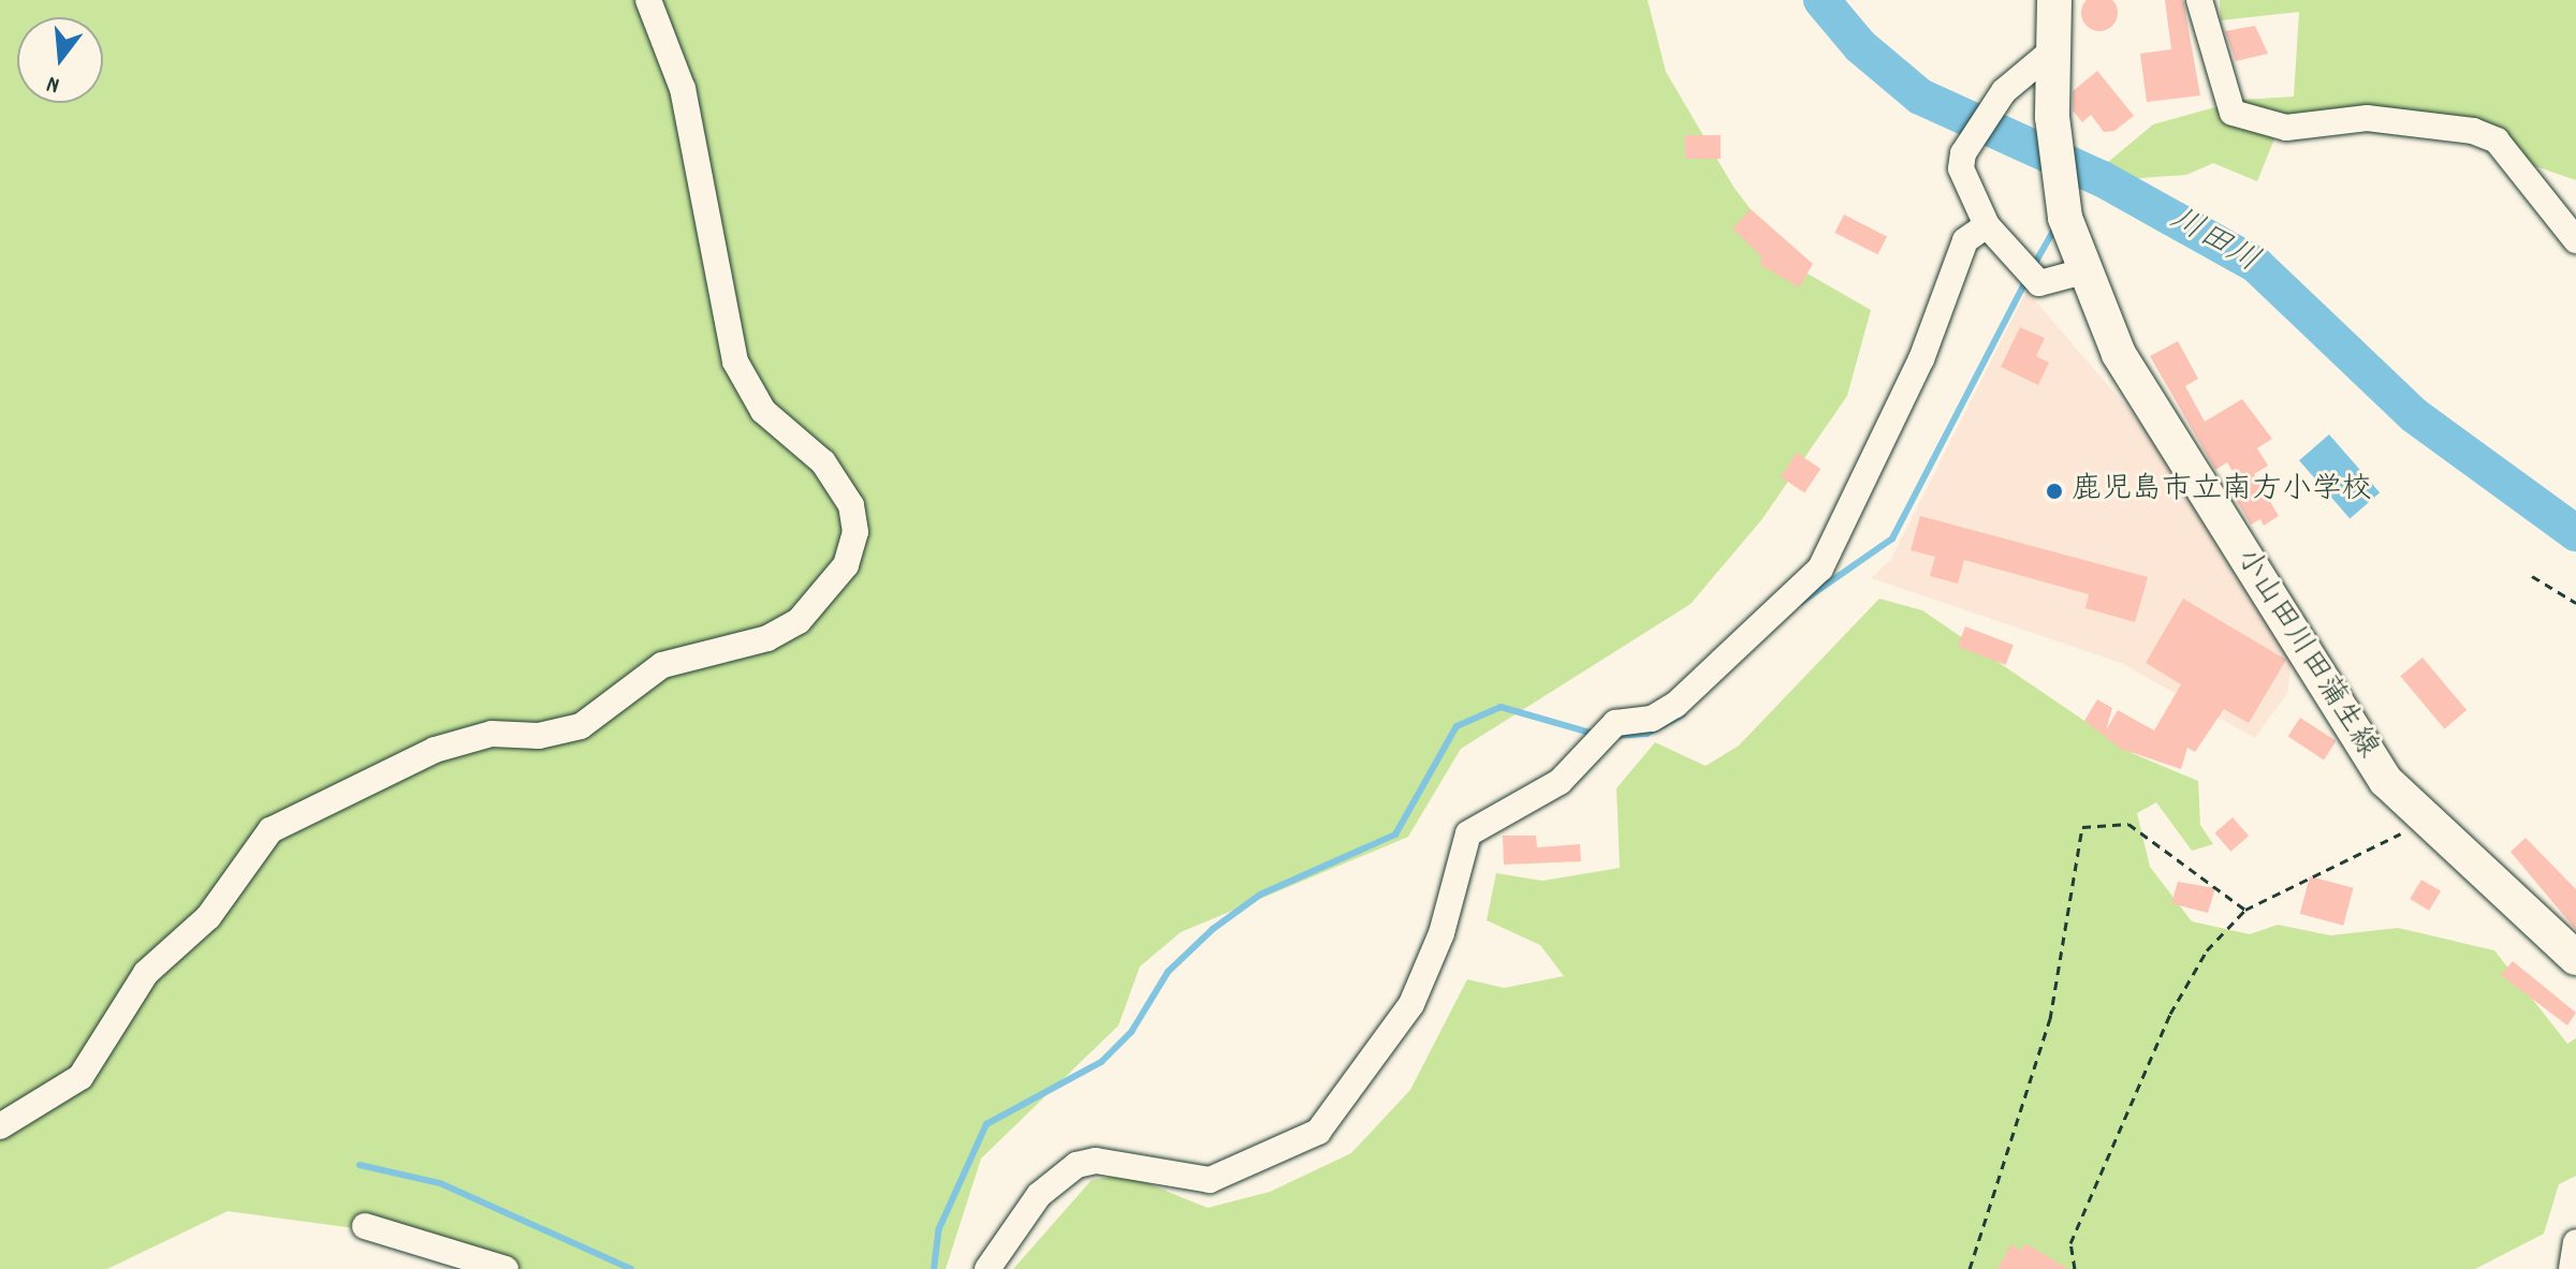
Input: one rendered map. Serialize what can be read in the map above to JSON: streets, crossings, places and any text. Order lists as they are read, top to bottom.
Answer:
{
  "streets": {
    "main road": ["小山田川田蒲生線"]
  },
  "water": ["川田川"],
  "places": ["鹿児島市立南方小学校"],
  "north": "bottom"
}
